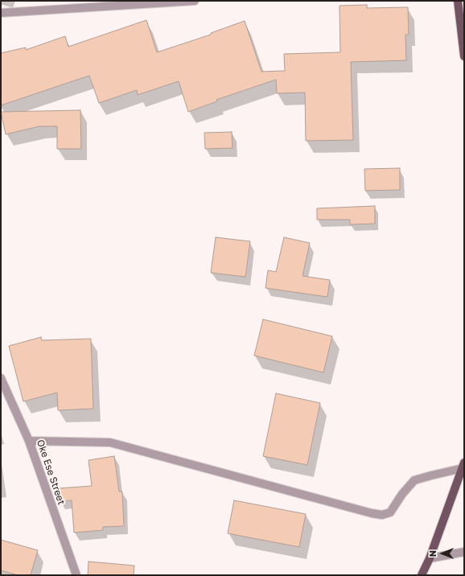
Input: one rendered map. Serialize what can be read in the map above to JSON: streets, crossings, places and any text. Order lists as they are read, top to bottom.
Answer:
{
  "streets": {
    "street": ["Oke Ese Street"]
  },
  "north": "left"
}
